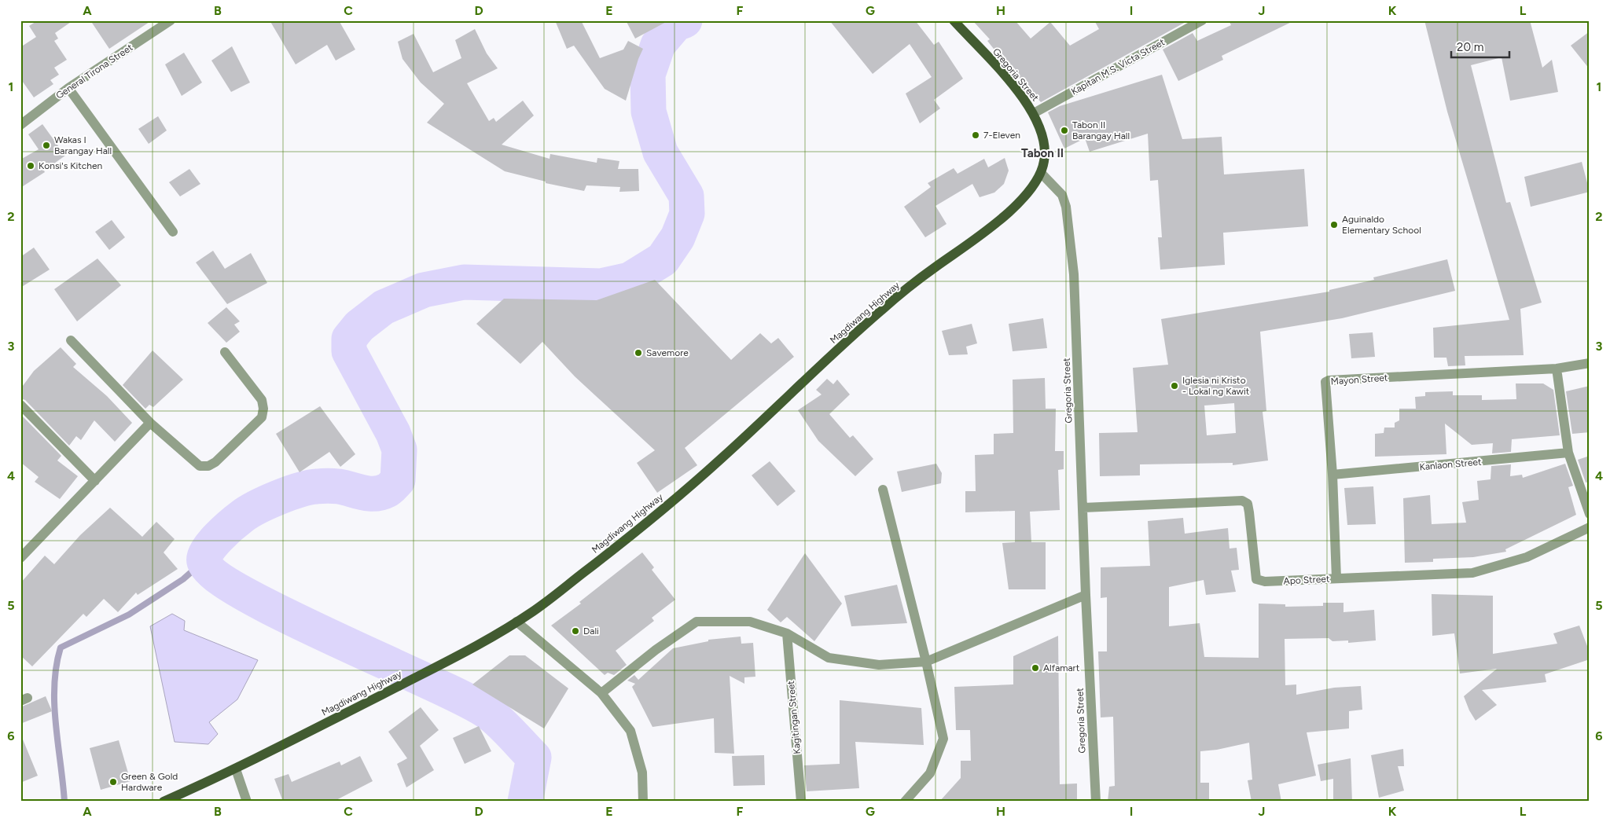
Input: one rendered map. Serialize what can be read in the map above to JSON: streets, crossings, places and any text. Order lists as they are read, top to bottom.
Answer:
{
  "streets": {
    "main road": ["Gregoria Street", "Magdiwang Highway"],
    "street": [
      "Kapitan M.S. Victa Street",
      "General Tirona Street",
      "Mayon Street",
      "Kanlaon Street",
      "Apo Street",
      "Kagitingan Street"
    ]
  },
  "crossings": [
    ["Kapitan M.S. Victa Street", "Gregoria Street"],
    ["Gregoria Street", "Magdiwang Highway"],
    ["Gregoria Street", "Apo Street"],
    ["Mayon Street", "Kanlaon Street"],
    ["Mayon Street", "Apo Street"]
  ],
  "districts": ["Tabon II"],
  "places": [
    "Tabon II Barangay Hall",
    "7-Eleven",
    "Wakas I Barangay Hall",
    "Konsi's Kitchen",
    "Aguinaldo Elementary School",
    "Savemore",
    "Iglesia ni Kristo - Lokal ng Kawit",
    "Dali",
    "Alfamart",
    "Green & Gold Hardware"
  ],
  "scale_bar": "20 m",
  "grid": {
    "columns": [
      "A",
      "B",
      "C",
      "D",
      "E",
      "F",
      "G",
      "H",
      "I",
      "J",
      "K",
      "L"
    ],
    "rows": [
      "1",
      "2",
      "3",
      "4",
      "5",
      "6"
    ]
  }
}
